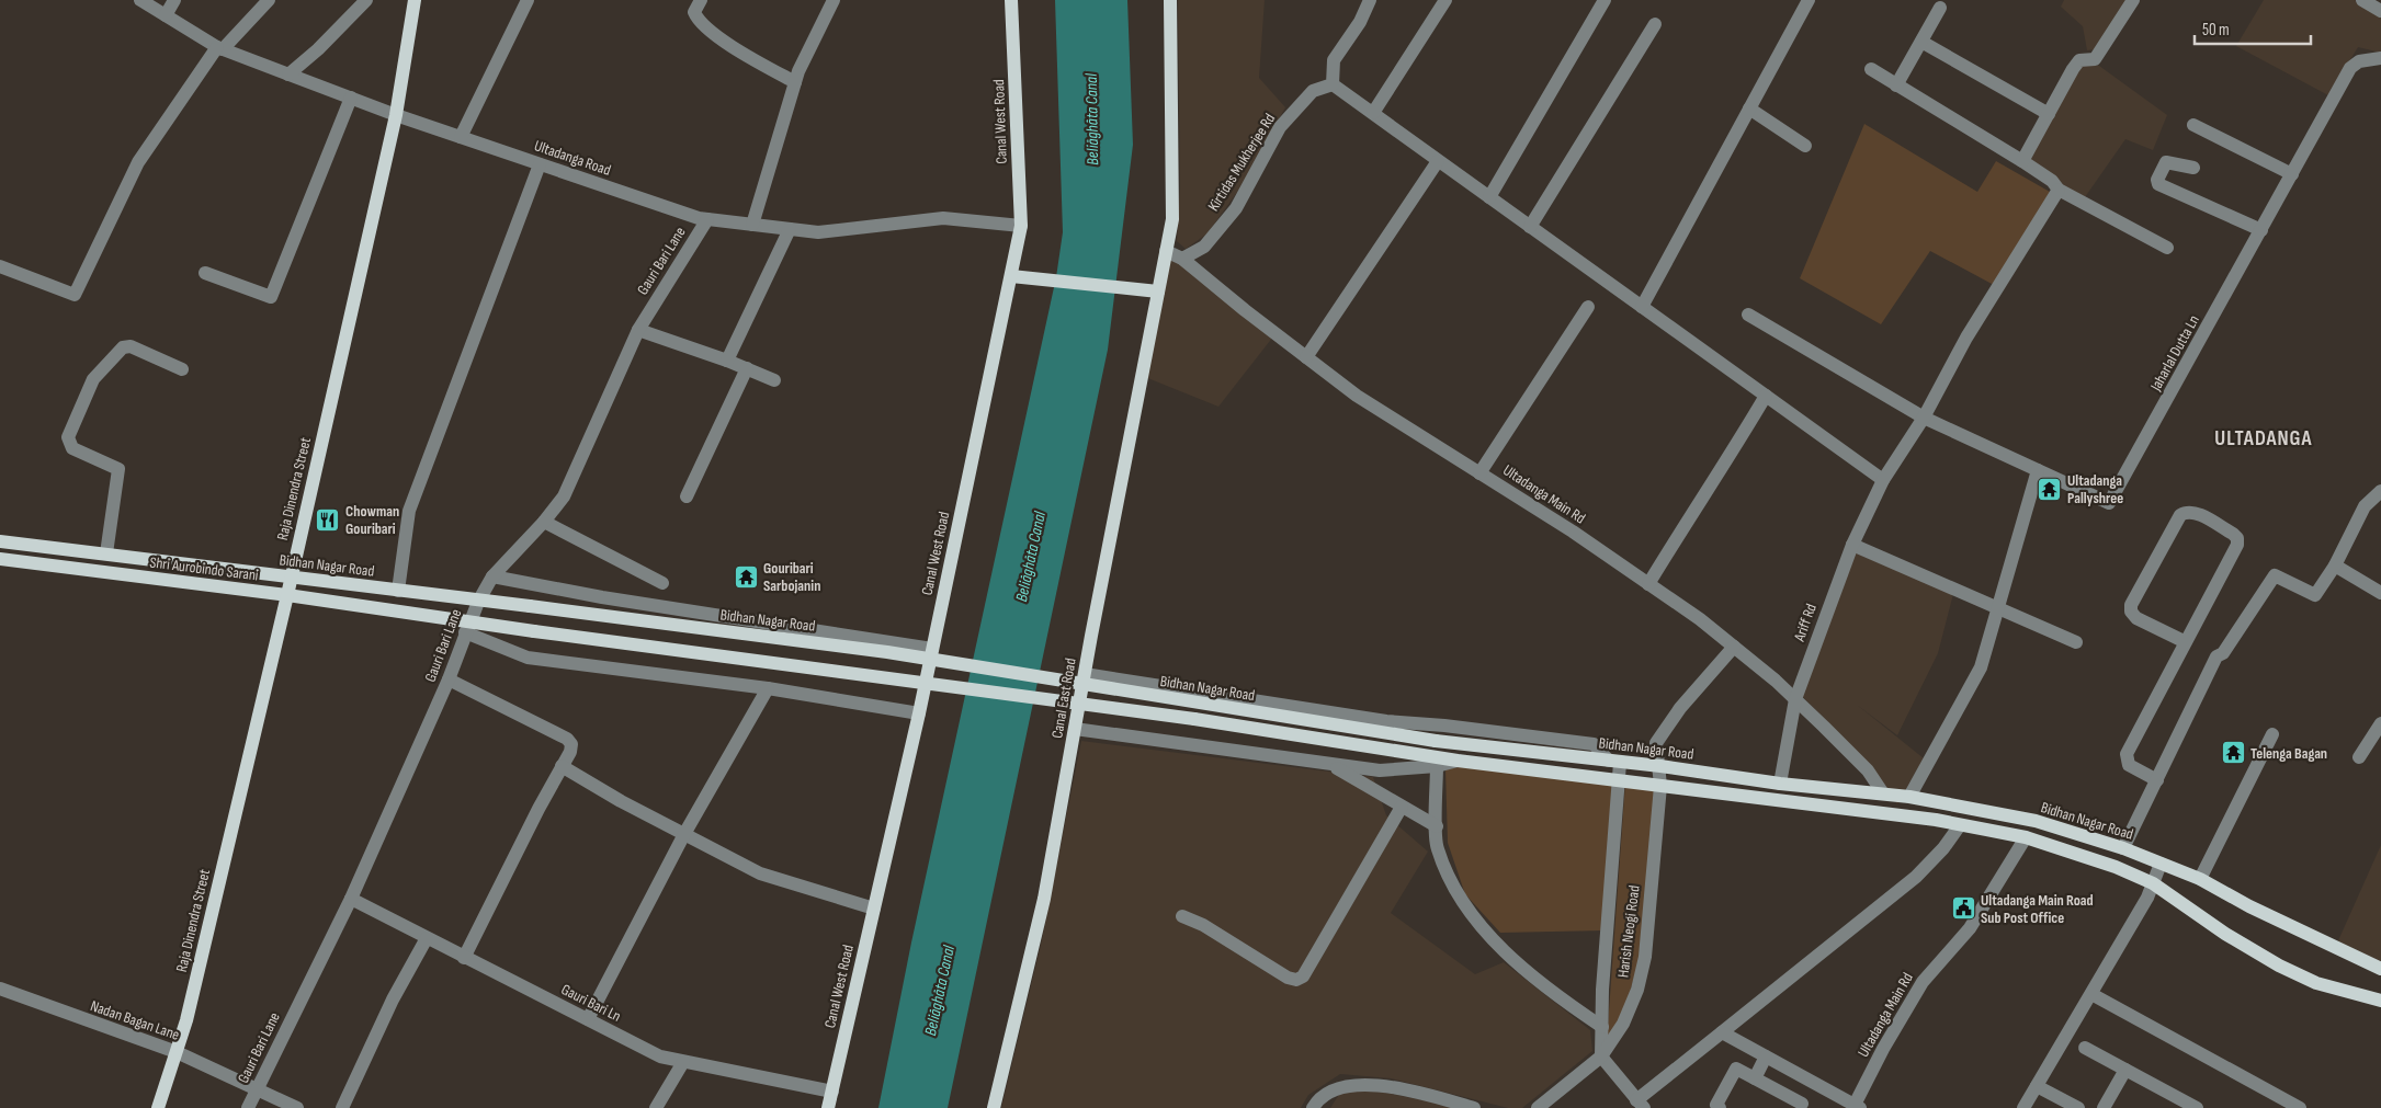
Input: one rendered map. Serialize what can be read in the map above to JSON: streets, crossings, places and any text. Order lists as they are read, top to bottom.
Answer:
{
  "streets": {
    "main road": [
      "Canal West Road",
      "Raja Dinendra Street",
      "Bidhan Nagar Road",
      "Shri Aurobindo Sarani",
      "Canal East Road"
    ],
    "street": [
      "Ultadanga Road",
      "Kirtidas Mukherjee Rd",
      "Gauri Bari Lane",
      "Jaharlal Dutta Ln",
      "Ultadanga Main Rd",
      "Ariff Rd",
      "Harish Neogi Road",
      "Gauri Bari Ln",
      "Nadan Bagan Lane"
    ]
  },
  "crossings": [
    ["Canal West Road", "Ultadanga Road"],
    ["Canal West Road", "Gauri Bari Ln"],
    ["Ultadanga Road", "Gauri Bari Lane"],
    ["Ultadanga Road", "Raja Dinendra Street"],
    ["Kirtidas Mukherjee Rd", "Ultadanga Main Rd"],
    ["Gauri Bari Lane", "Bidhan Nagar Road"],
    ["Gauri Bari Lane", "Shri Aurobindo Sarani"],
    ["Gauri Bari Lane", "Gauri Bari Ln"],
    ["Gauri Bari Lane", "Nadan Bagan Lane"],
    ["Jaharlal Dutta Ln", "Ariff Rd"],
    ["Raja Dinendra Street", "Bidhan Nagar Road"],
    ["Raja Dinendra Street", "Shri Aurobindo Sarani"],
    ["Raja Dinendra Street", "Nadan Bagan Lane"],
    ["Ultadanga Main Rd", "Bidhan Nagar Road"],
    ["Ultadanga Main Rd", "Ariff Rd"],
    ["Ultadanga Main Rd", "Canal East Road"],
    ["Ultadanga Main Rd", "Harish Neogi Road"],
    ["Bidhan Nagar Road", "Ariff Rd"],
    ["Bidhan Nagar Road", "Harish Neogi Road"]
  ],
  "districts": ["ULTADANGA"],
  "water": ["Beliāghāta Canal"],
  "places": {
    "temple": ["Ultadanga Pallyshree", "Gouribari Sarbojanin", "Telenga Bagan"],
    "restaurant": ["Chowman Gouribari"],
    "public building": ["Ultadanga Main Road Sub Post Office"]
  },
  "scale_bar": "50 m"
}
